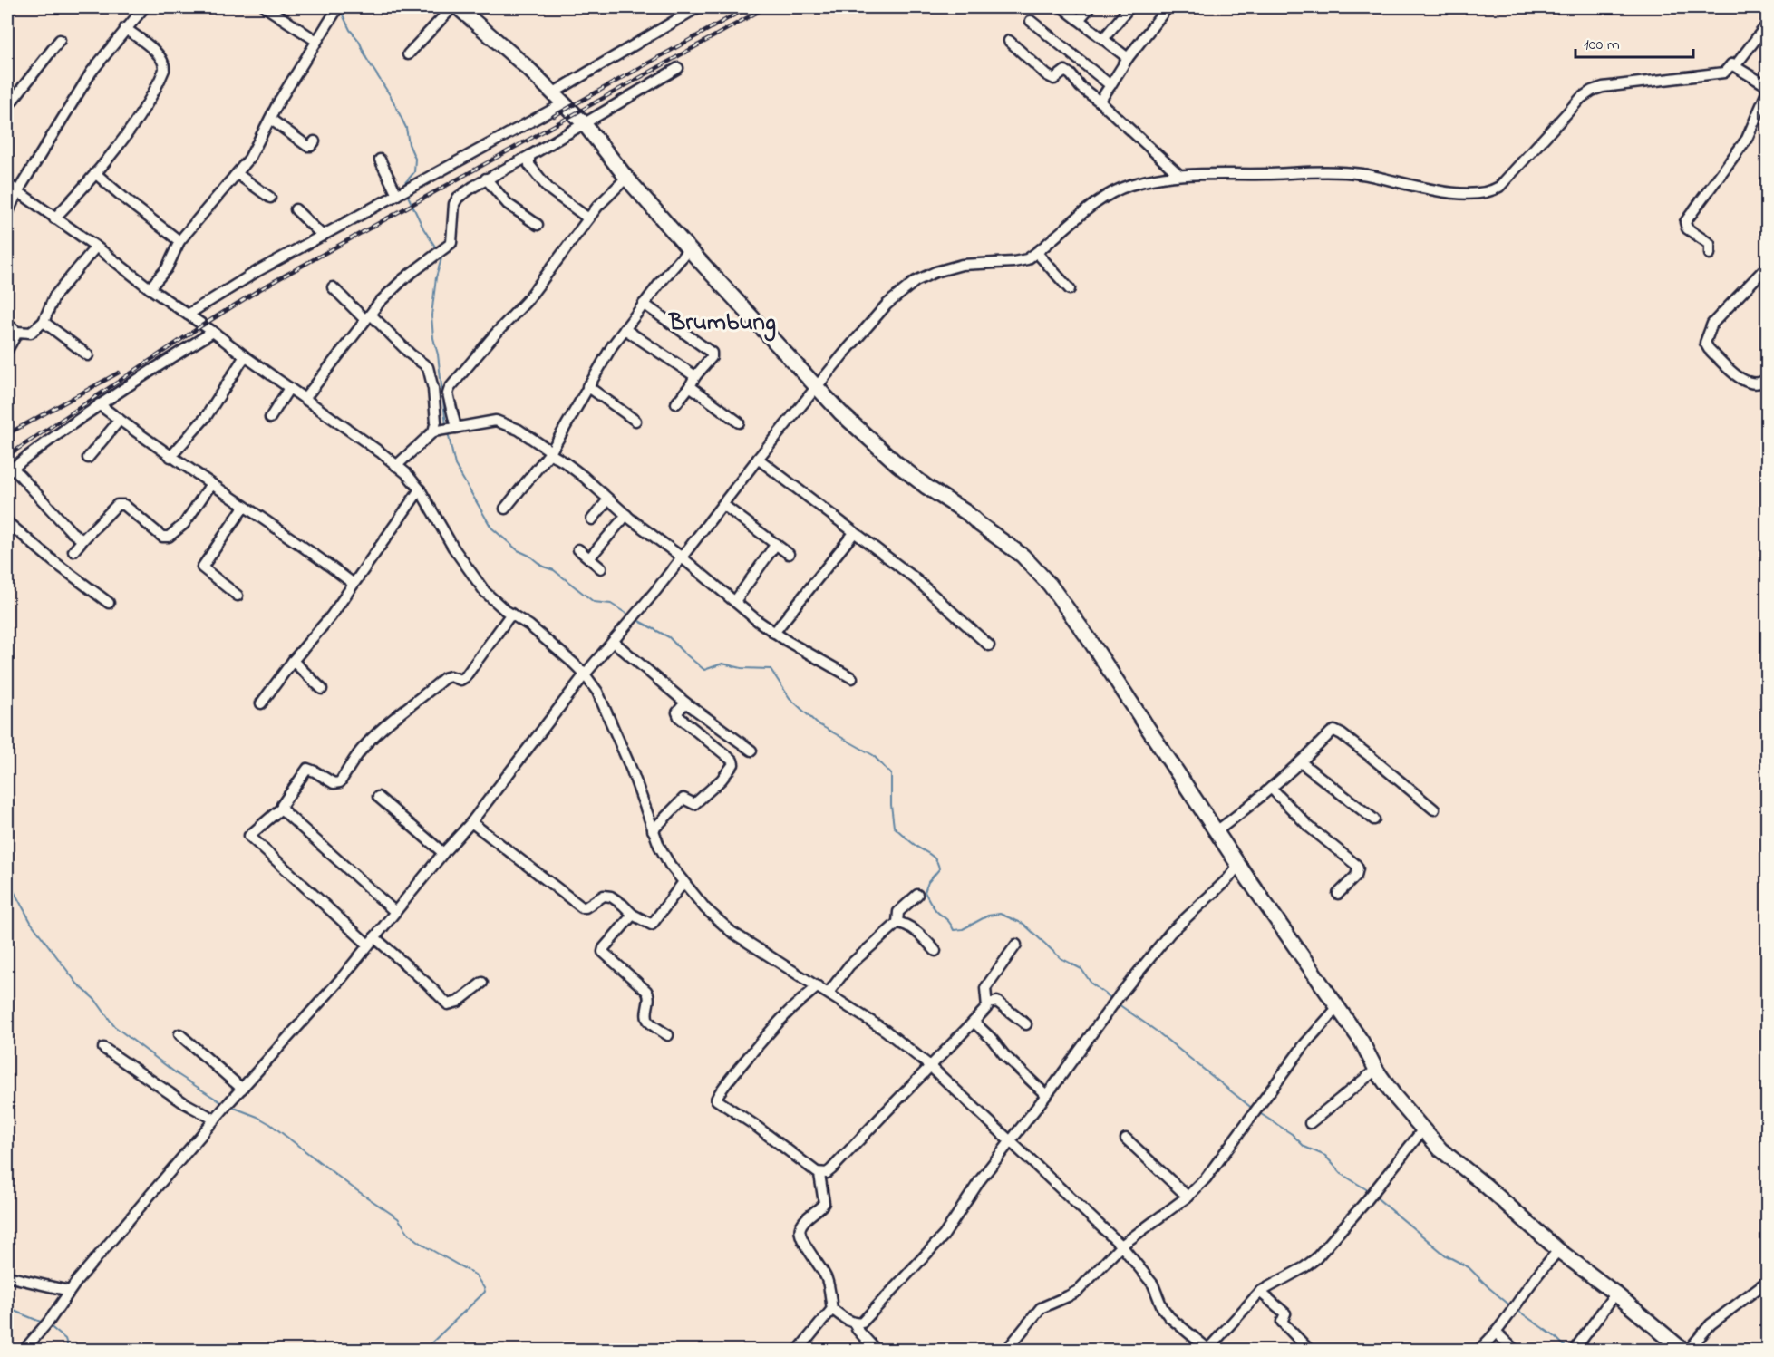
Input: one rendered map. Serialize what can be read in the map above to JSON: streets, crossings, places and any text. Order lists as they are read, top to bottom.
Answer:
{
  "districts": ["Brumbung"],
  "scale_bar": "100 m"
}
